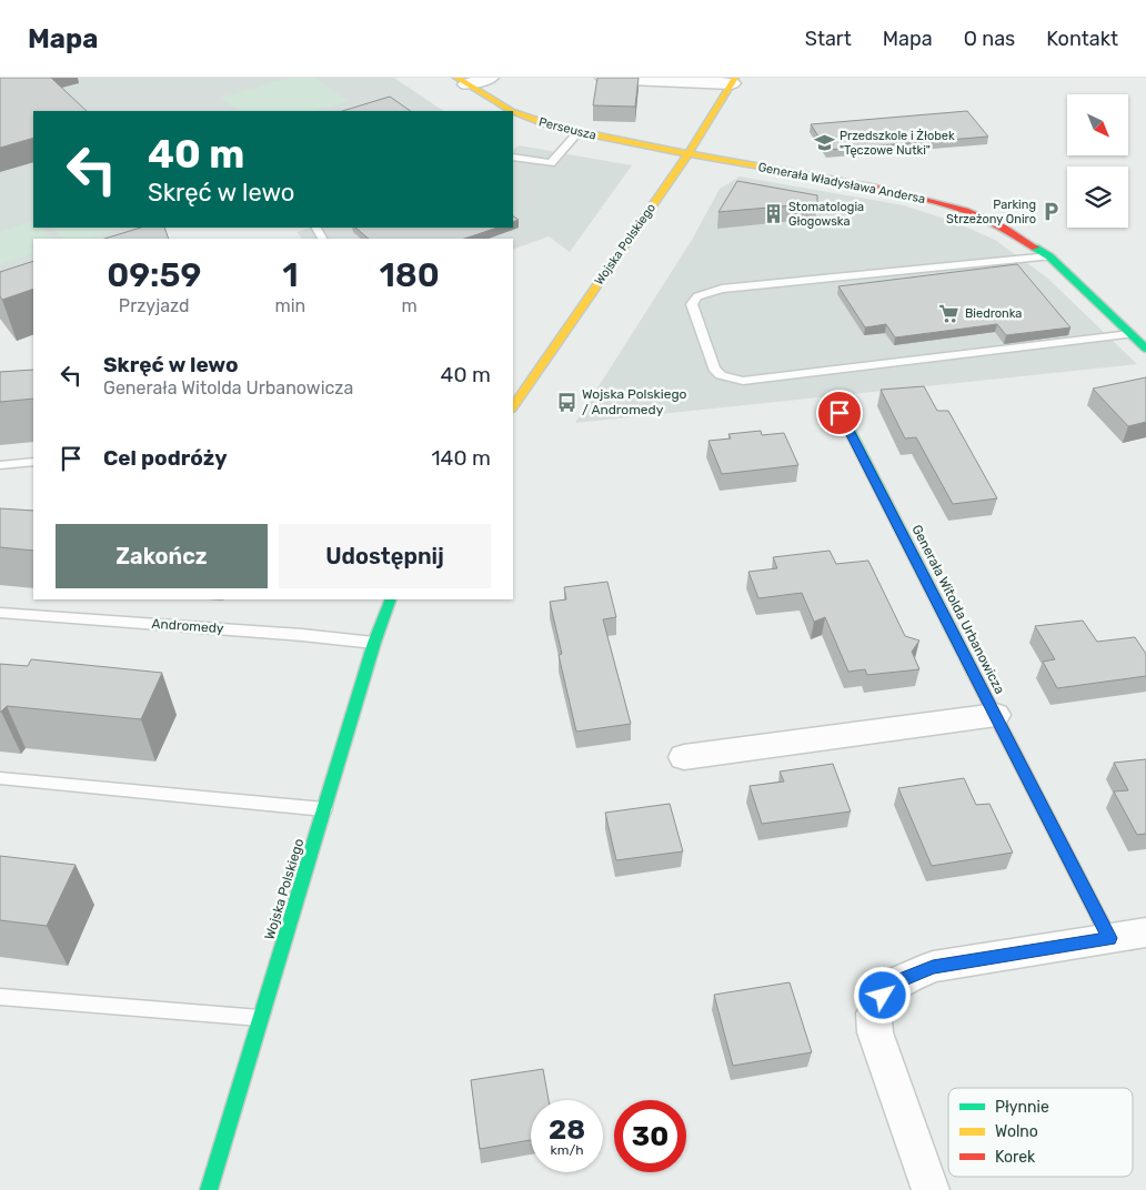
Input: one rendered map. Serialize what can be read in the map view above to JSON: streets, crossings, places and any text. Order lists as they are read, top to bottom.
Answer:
{
  "streets": {
    "street": [
      "Perseusza",
      "Generała Władysława Andersa",
      "Wojska Polskiego",
      "Generała Witolda Urbanowicza"
    ],
    "lane": ["Andromedy"]
  },
  "crossings": [
    ["Perseusza", "Generała Władysława Andersa"],
    ["Perseusza", "Wojska Polskiego"],
    ["Generała Władysława Andersa", "Wojska Polskiego"],
    ["Wojska Polskiego", "Andromedy"]
  ],
  "places": {
    "school or university": ["Przedszkole i Żłobek \"Tęczowe Nutki\""],
    "parking": ["Parking Strzeżony Oniro"],
    "building": ["Stomatologia Głogowska"],
    "supermarket": ["Biedronka"],
    "bus stop": ["Wojska Polskiego / Andromedy"]
  },
  "legend": ["Płynnie", "Wolno", "Korek"],
  "north": "bottom right",
  "page": {
    "header": "Mapa",
    "nav": [
      "Start",
      "Mapa",
      "O nas",
      "Kontakt"
    ],
    "turn": ["40 m", "Skręć w lewo"],
    "eta": [
      "09:59",
      "Przyjazd",
      "1",
      "min",
      "180",
      "m"
    ],
    "list": [
      {
        "name": "Skręć w lewo",
        "note": "Generała Witolda Urbanowicza",
        "value": "40 m"
      },
      {
        "name": "Cel podróży",
        "value": "140 m"
      }
    ],
    "buttons": ["Zakończ", "Udostępnij"],
    "speed": "28 km/h",
    "limit": "30"
  }
}
